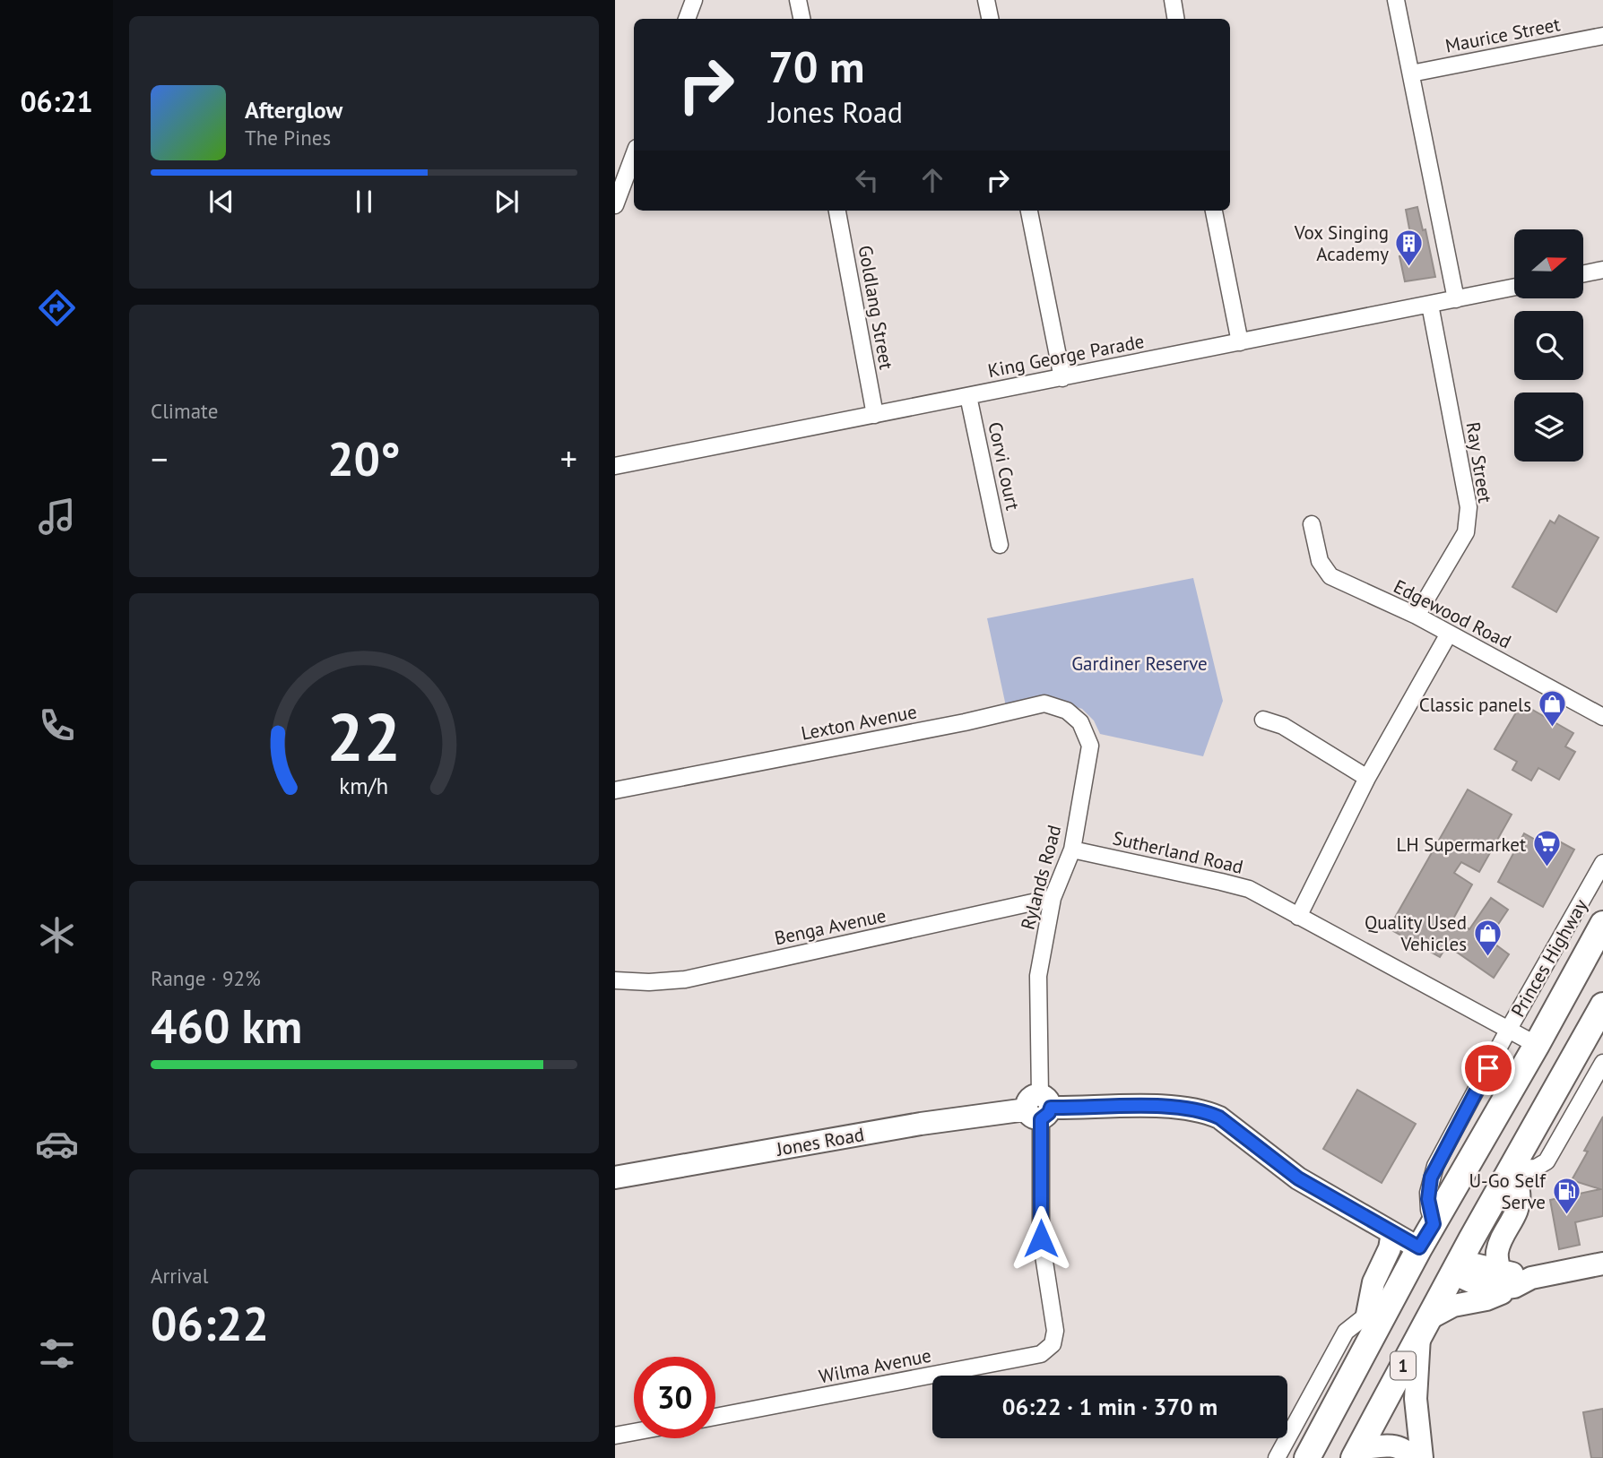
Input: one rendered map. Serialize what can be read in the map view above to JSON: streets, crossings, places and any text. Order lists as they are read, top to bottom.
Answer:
{
  "streets": {
    "highway": ["Princes Highway", "1"],
    "main road": ["Jones Road"],
    "street": [
      "Maurice Street",
      "Goldlang Street",
      "King George Parade",
      "Ray Street",
      "Corvi Court",
      "Edgewood Road",
      "Lexton Avenue",
      "Sutherland Road",
      "Rylands Road",
      "Benga Avenue",
      "Wilma Avenue"
    ]
  },
  "crossings": [
    ["Goldlang Street", "King George Parade"],
    ["King George Parade", "Ray Street"],
    ["King George Parade", "Corvi Court"],
    ["Ray Street", "Edgewood Road"],
    ["Lexton Avenue", "Rylands Road"],
    ["Sutherland Road", "Rylands Road"],
    ["Sutherland Road", "Princes Highway"],
    ["Rylands Road", "Benga Avenue"],
    ["Rylands Road", "Jones Road"],
    ["Rylands Road", "Wilma Avenue"],
    ["Princes Highway", "Jones Road"]
  ],
  "parks": ["Gardiner Reserve"],
  "places": {
    "building": ["Vox Singing Academy"],
    "shop": ["Classic panels", "Quality Used Vehicles"],
    "supermarket": ["LH Supermarket"],
    "fuel station": ["U-Go Self Serve"]
  },
  "north": "right",
  "page": {
    "tabs": "06:21",
    "turn": ["70 m", "Jones Road"],
    "song": ["Afterglow", "The Pines"],
    "tile": [
      "Climate",
      ["Range · 92%", "460 km"],
      ["Arrival", "06:22"]
    ],
    "heat": ["−", "20°", "+"],
    "limit": "30",
    "trip": "06:22 · 1 min · 370 m",
    "gauge": ["22", "km/h"]
  }
}
